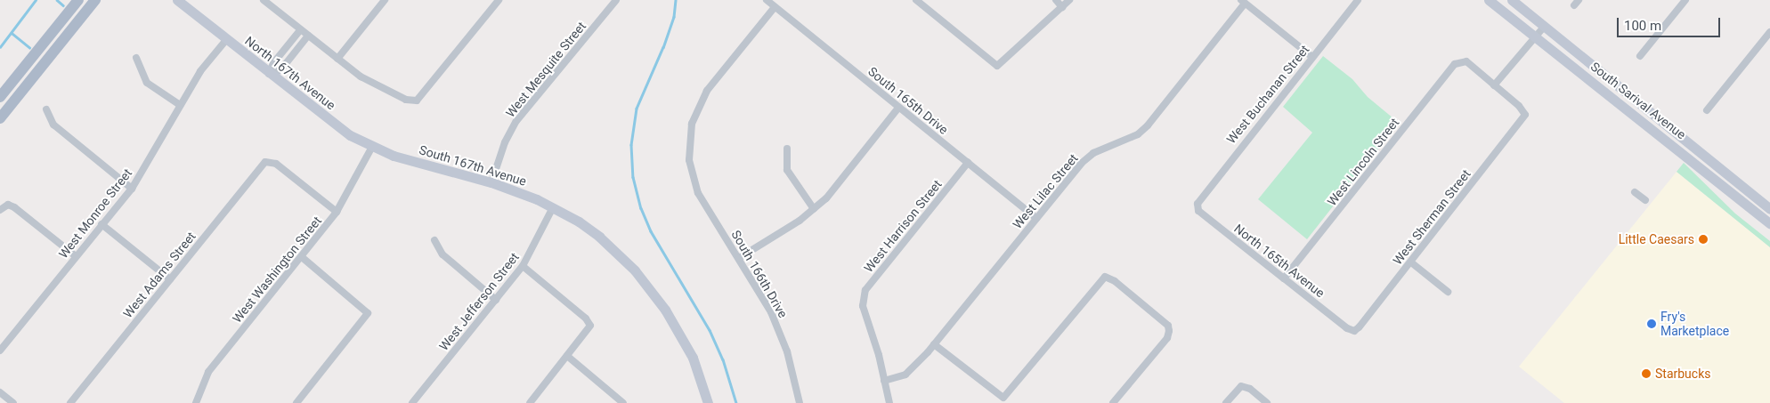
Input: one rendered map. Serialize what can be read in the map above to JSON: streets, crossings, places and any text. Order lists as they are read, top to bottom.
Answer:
{
  "streets": {
    "street": [
      "West Mesquite Street",
      "North 167th Avenue",
      "West Buchanan Street",
      "South 165th Drive",
      "South Sarival Avenue",
      "West Lincoln Street",
      "South 167th Avenue",
      "West Lilac Street",
      "West Monroe Street",
      "West Sherman Street",
      "West Harrison Street",
      "North 165th Avenue",
      "West Washington Street",
      "South 166th Drive",
      "West Adams Street",
      "West Jefferson Street"
    ]
  },
  "crossings": [
    ["West Mesquite Street", "South 167th Avenue"],
    ["North 167th Avenue", "South 167th Avenue"],
    ["North 167th Avenue", "West Monroe Street"],
    ["North 167th Avenue", "West Washington Street"],
    ["West Buchanan Street", "North 165th Avenue"],
    ["South 165th Drive", "West Lilac Street"],
    ["South 165th Drive", "West Harrison Street"],
    ["South 165th Drive", "South 166th Drive"],
    ["West Lincoln Street", "West Sherman Street"],
    ["West Lincoln Street", "North 165th Avenue"],
    ["South 167th Avenue", "West Jefferson Street"],
    ["West Lilac Street", "West Harrison Street"],
    ["West Sherman Street", "North 165th Avenue"],
    ["West Washington Street", "West Adams Street"]
  ],
  "places": ["Little Caesars", "Fry's Marketplace", "Starbucks"],
  "scale_bar": "100 m"
}
